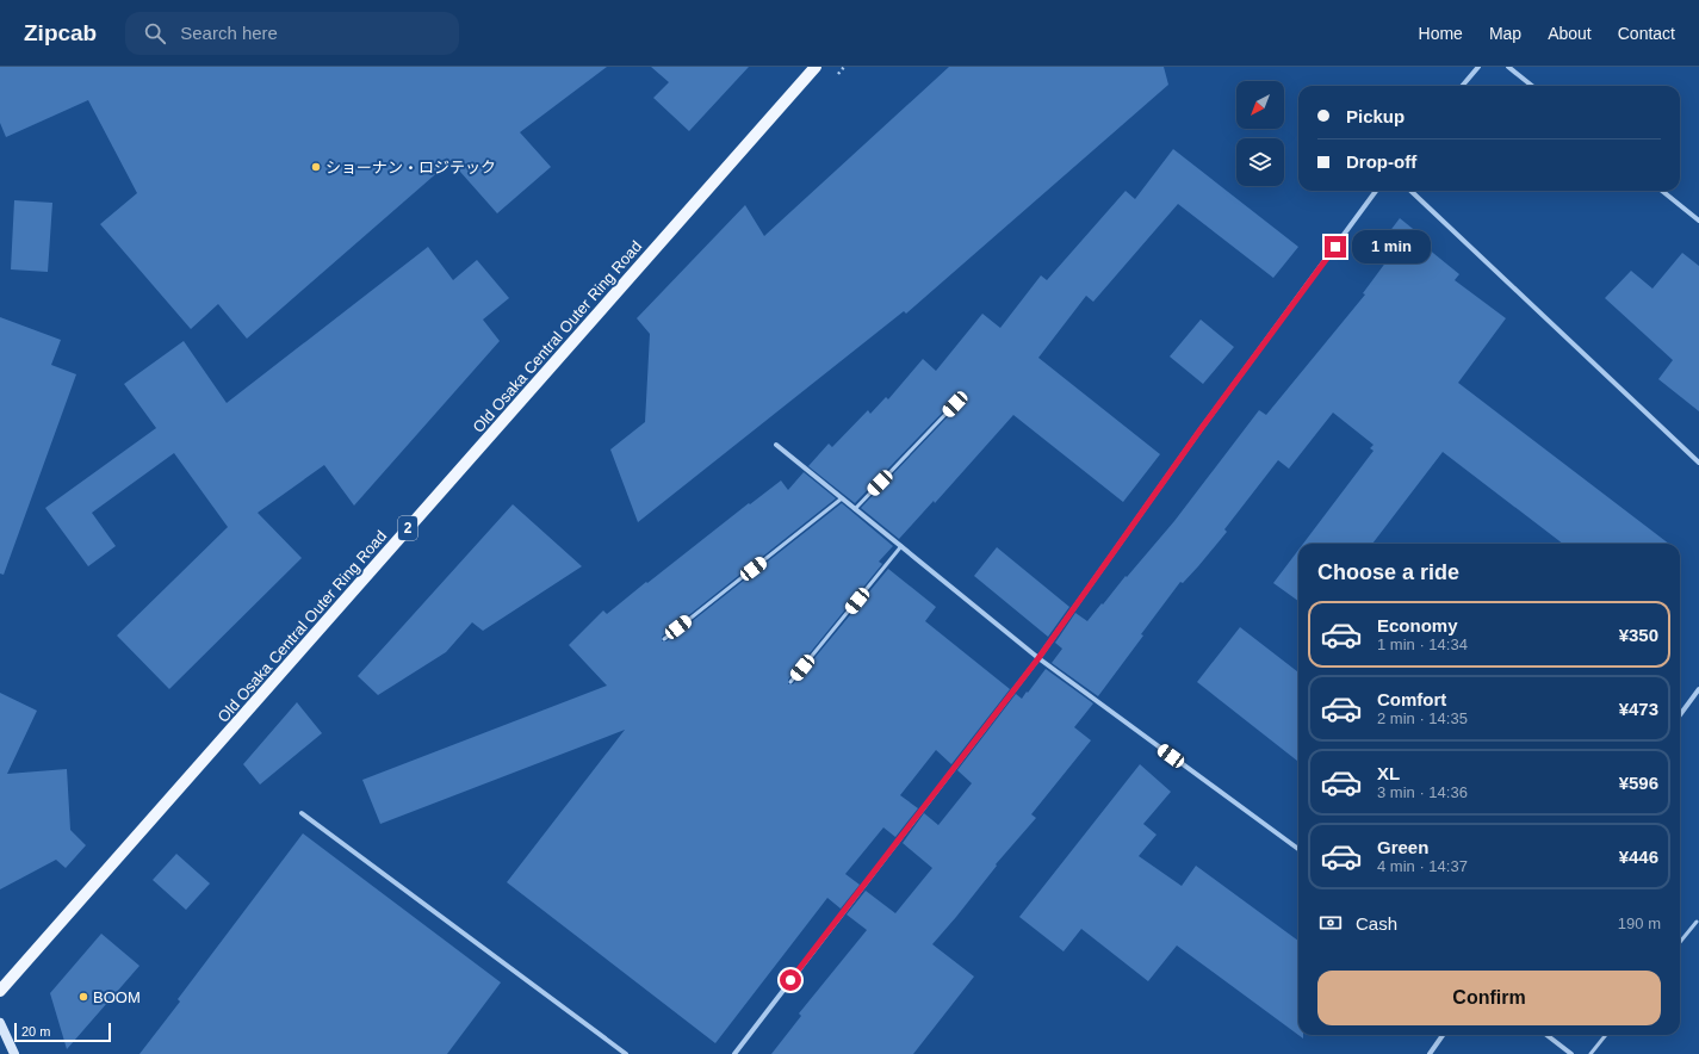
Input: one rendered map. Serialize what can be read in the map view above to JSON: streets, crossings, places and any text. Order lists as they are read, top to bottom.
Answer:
{
  "streets": {
    "main road": ["Old Osaka Central Outer Ring Road", "2"]
  },
  "places": ["ショーナン・ロジテック", "BOOM"],
  "scale_bar": "20 m",
  "north": "bottom left",
  "page": {
    "header": "Zipcab",
    "search": "Search here",
    "nav": [
      "Home",
      "Map",
      "About",
      "Contact"
    ],
    "banner": ["Pickup", "Drop-off"],
    "bubble": "1 min",
    "heading": "Choose a ride",
    "list": [
      {
        "name": "Economy",
        "note": "1 min · 14:34",
        "value": "¥350"
      },
      {
        "name": "Comfort",
        "note": "2 min · 14:35",
        "value": "¥473"
      },
      {
        "name": "XL",
        "note": "3 min · 14:36",
        "value": "¥596"
      },
      {
        "name": "Green",
        "note": "4 min · 14:37",
        "value": "¥446"
      }
    ],
    "pay": ["Cash", "190 m"],
    "buttons": "Confirm",
    "scale": "20 m"
  }
}
